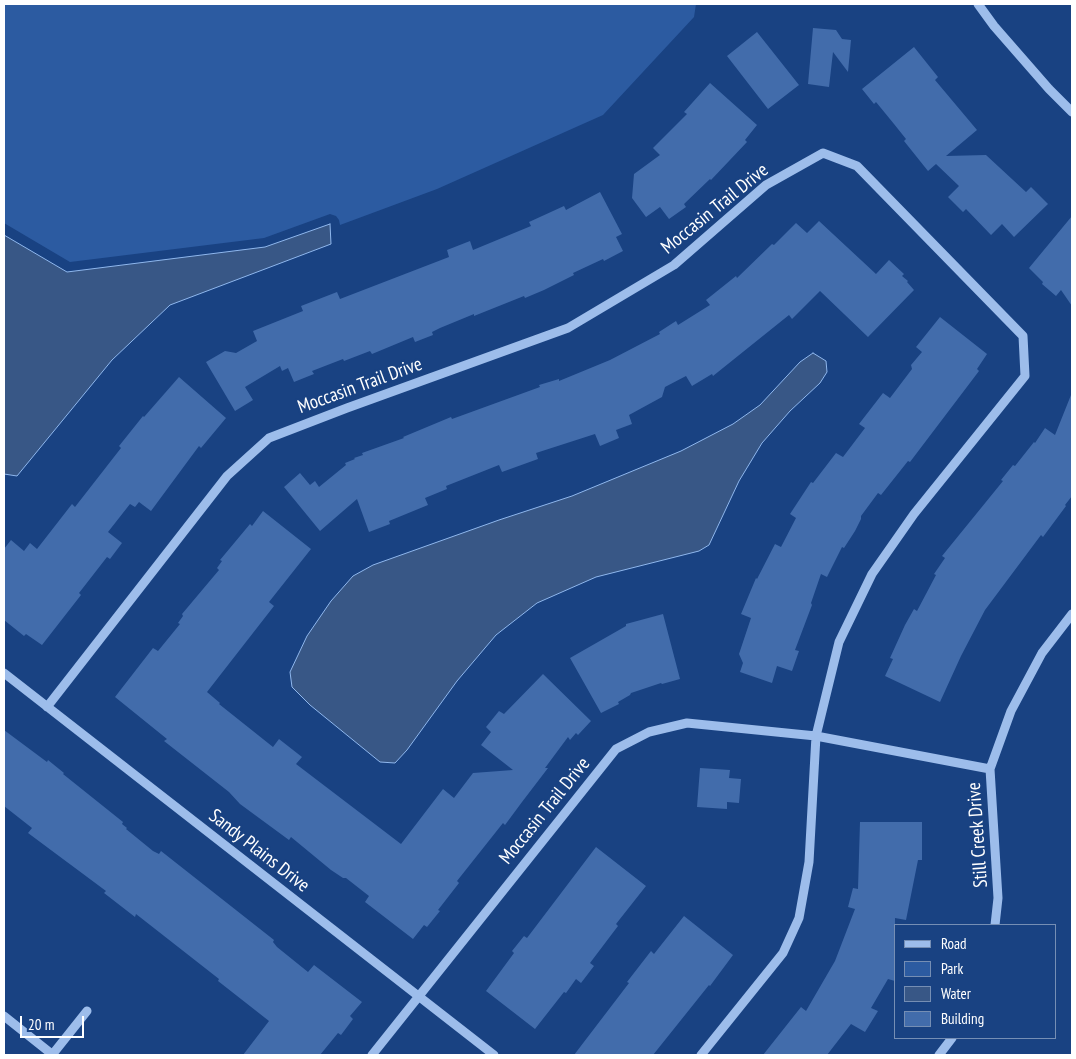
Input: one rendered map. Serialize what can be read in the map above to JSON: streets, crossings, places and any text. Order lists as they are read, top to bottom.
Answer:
{
  "streets": {
    "street": ["Moccasin Trail Drive", "Still Creek Drive", "Sandy Plains Drive"]
  },
  "crossings": [
    ["Moccasin Trail Drive", "Still Creek Drive"],
    ["Moccasin Trail Drive", "Sandy Plains Drive"]
  ],
  "legend": [
    "Road",
    "Park",
    "Water",
    "Building"
  ],
  "scale_bar": "20 m"
}
